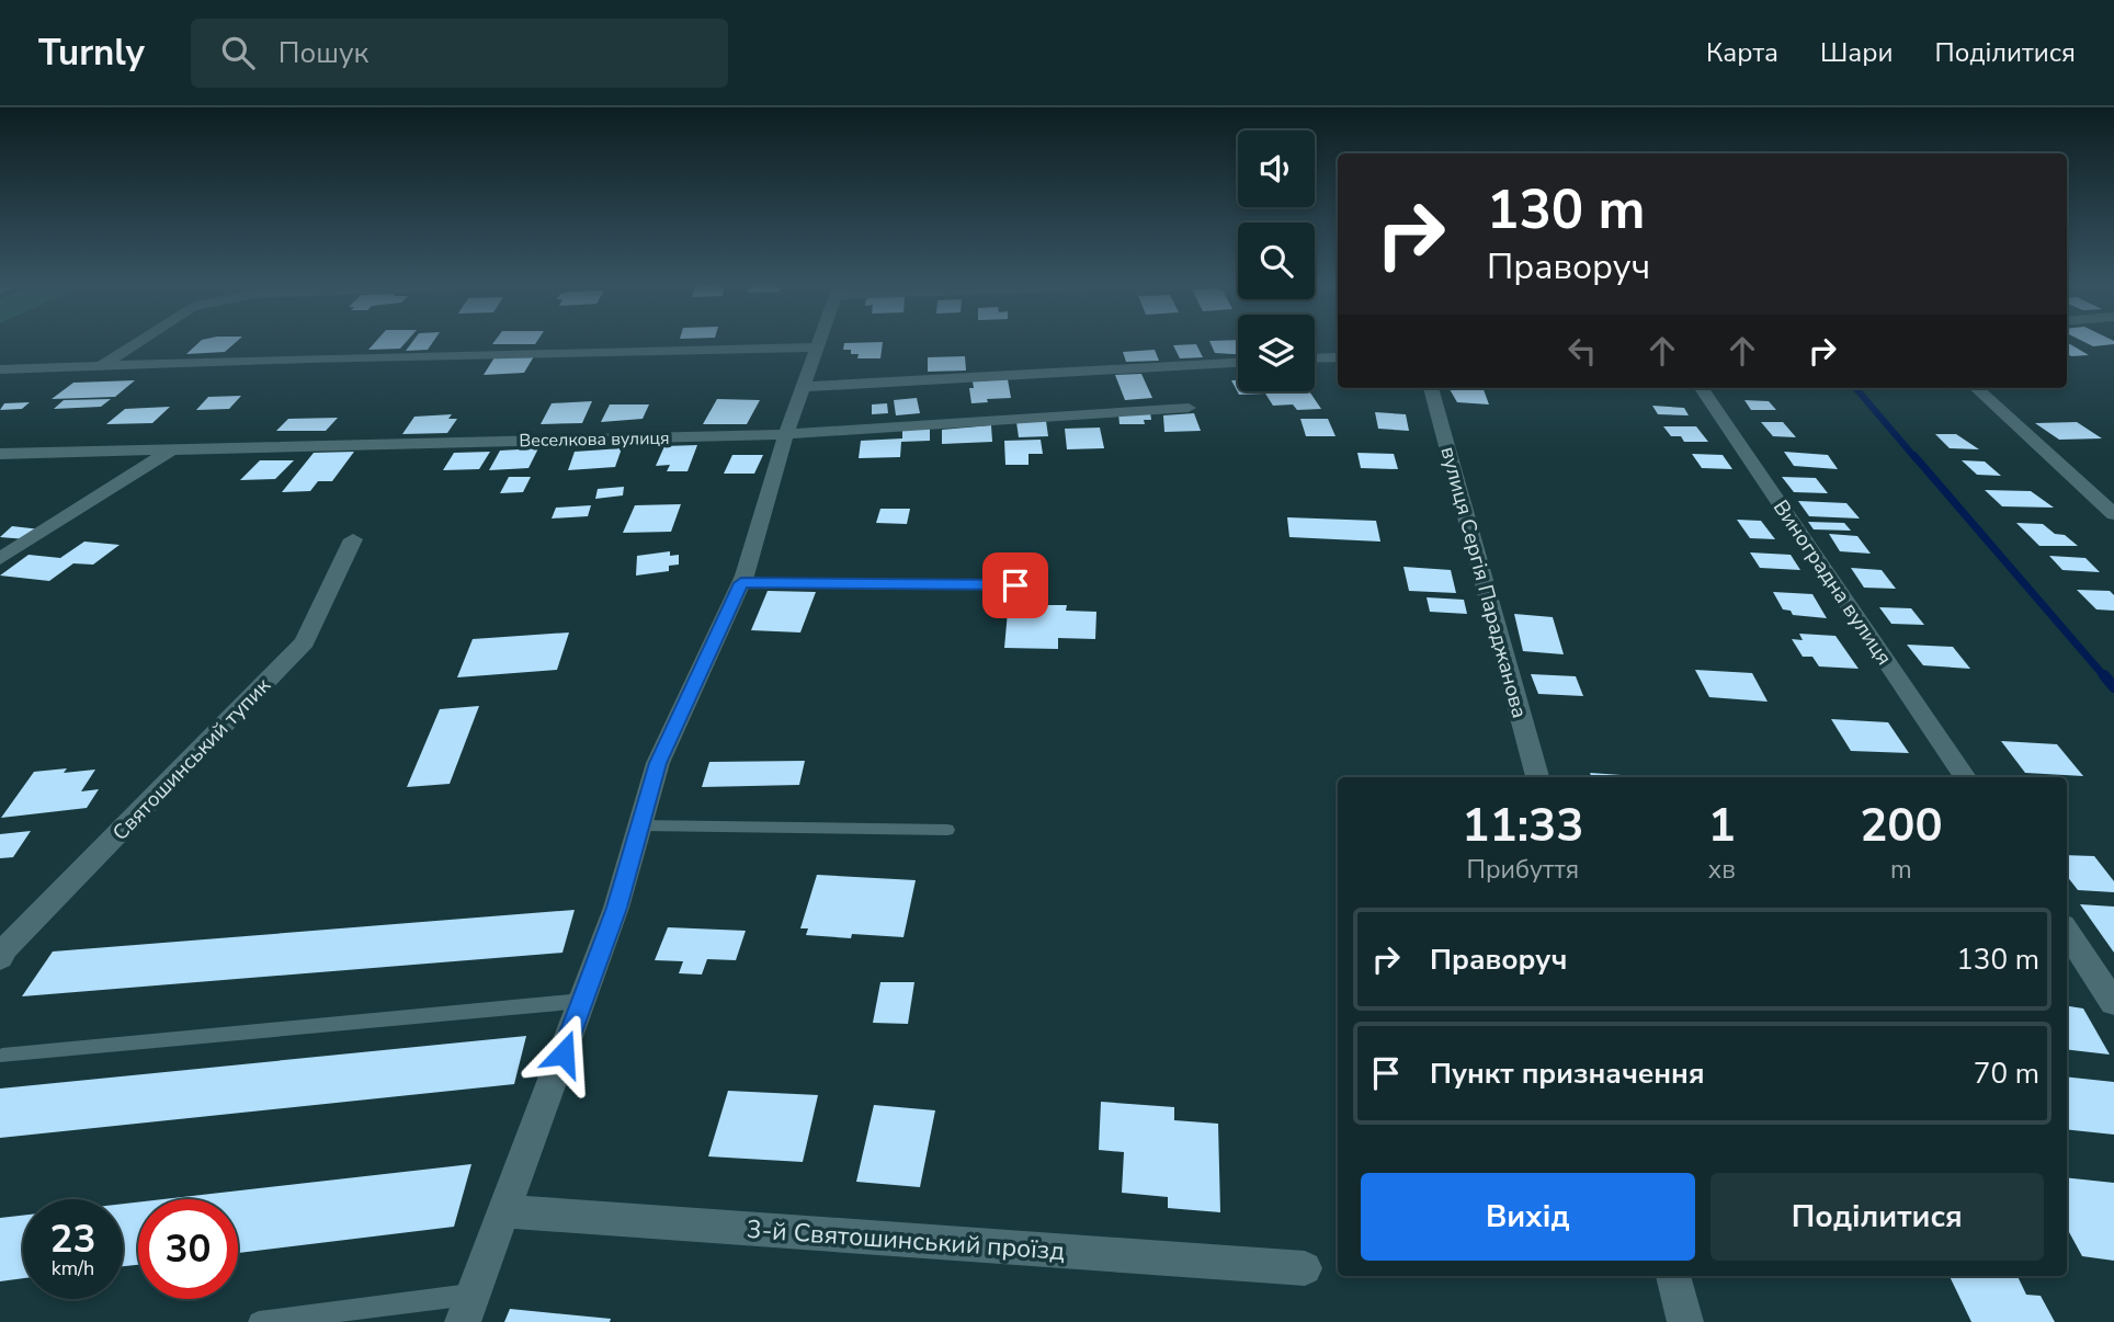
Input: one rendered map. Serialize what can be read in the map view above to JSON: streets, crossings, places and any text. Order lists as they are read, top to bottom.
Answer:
{
  "streets": {
    "street": [
      "Веселкова вулиця",
      "вулиця Сергія Параджанова",
      "Виноградна вулиця",
      "Святошинський тупик",
      "3-й Святошинський проїзд"
    ]
  },
  "page": {
    "header": "Turnly",
    "search": "Пошук",
    "nav": ["Карта", "Шари", "Поділитися"],
    "turn": ["130 m", "Праворуч"],
    "eta": [
      "11:33",
      "Прибуття",
      "1",
      "хв",
      "200",
      "m"
    ],
    "list": [
      {
        "name": "Праворуч",
        "value": "130 m"
      },
      {
        "name": "Пункт призначення",
        "value": "70 m"
      }
    ],
    "buttons": ["Вихід", "Поділитися"],
    "speed": "23 km/h",
    "limit": "30"
  }
}
